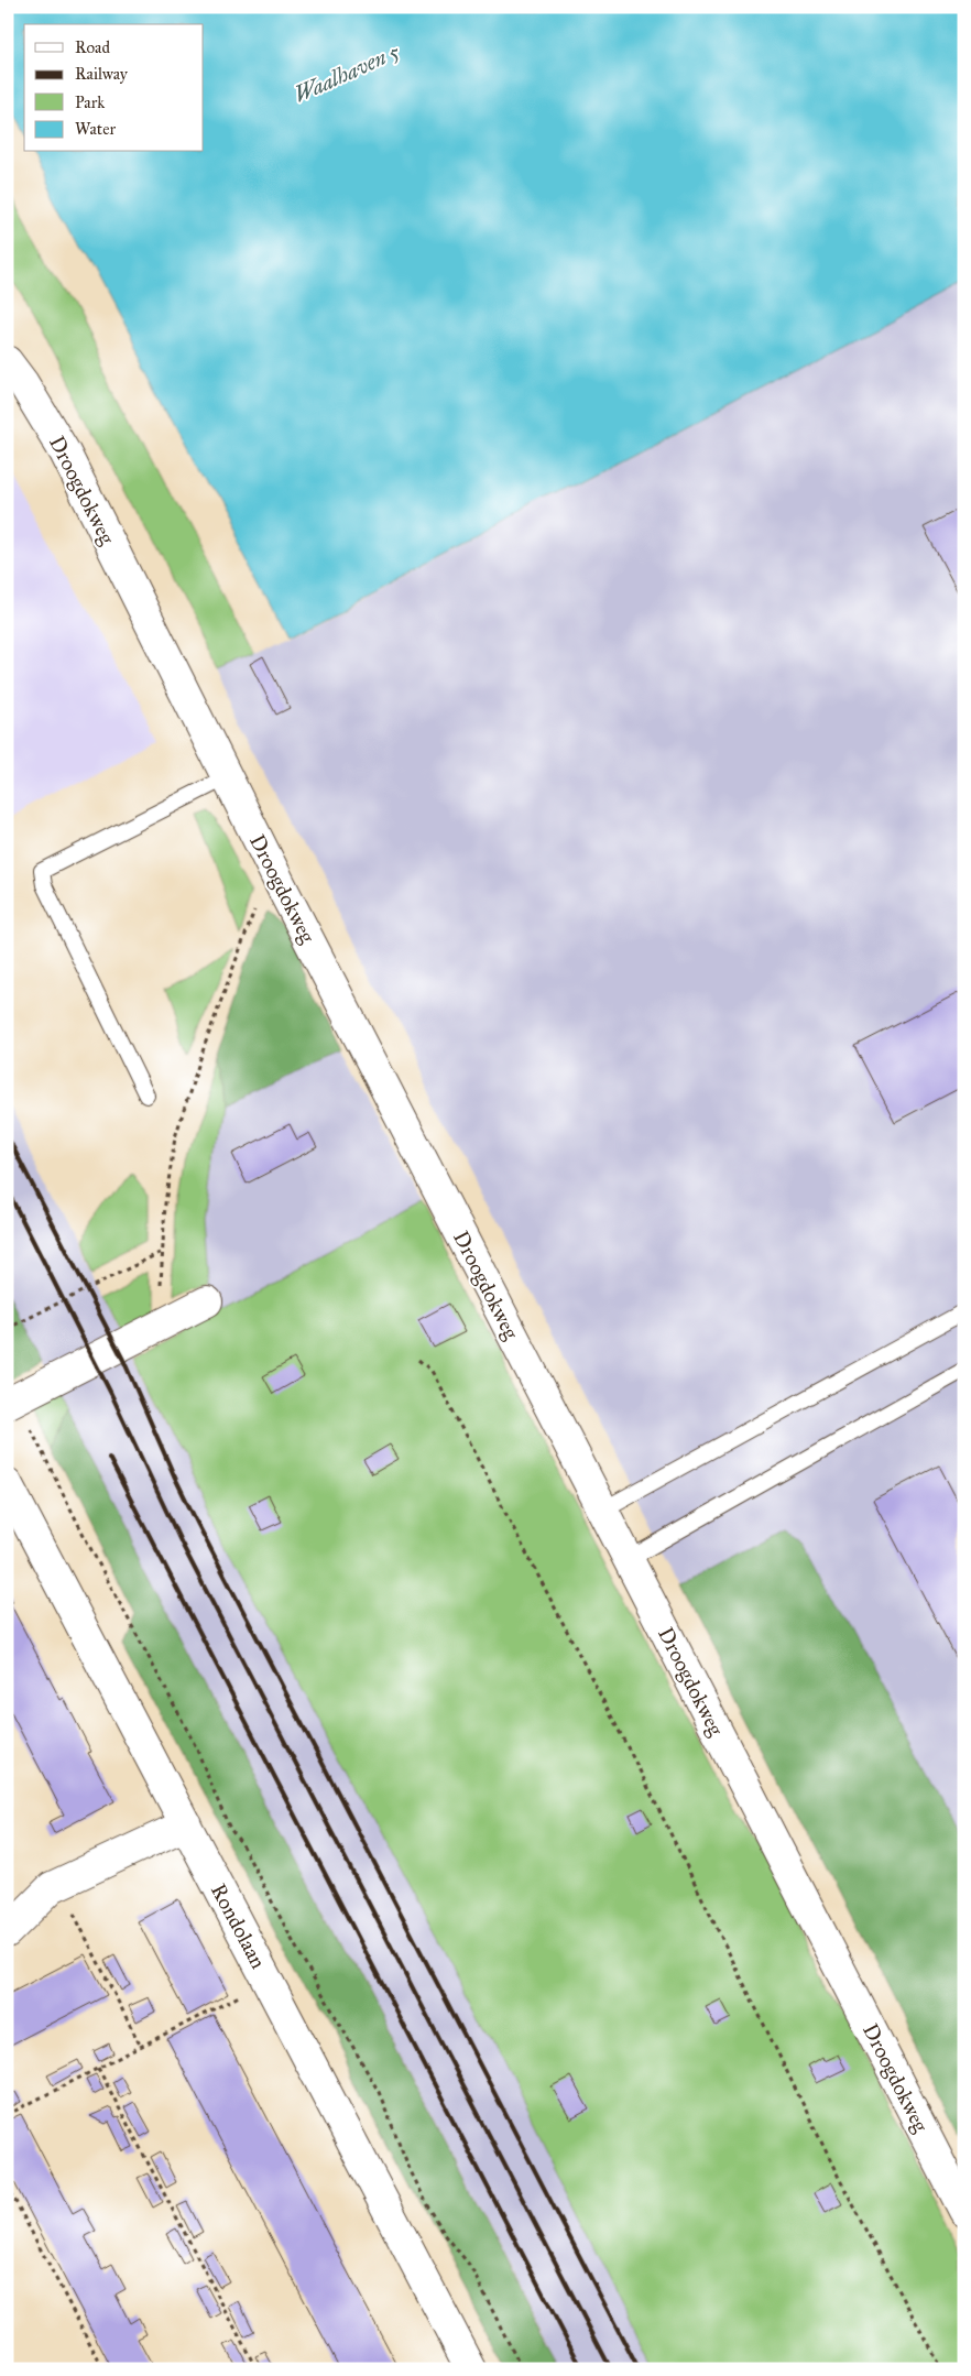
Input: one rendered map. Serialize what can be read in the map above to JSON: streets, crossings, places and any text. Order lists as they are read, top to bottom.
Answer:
{
  "streets": {
    "street": ["Droogdokweg", "Rondolaan"]
  },
  "water": ["Waalhaven 5"],
  "legend": [
    "Road",
    "Railway",
    "Park",
    "Water"
  ]
}
